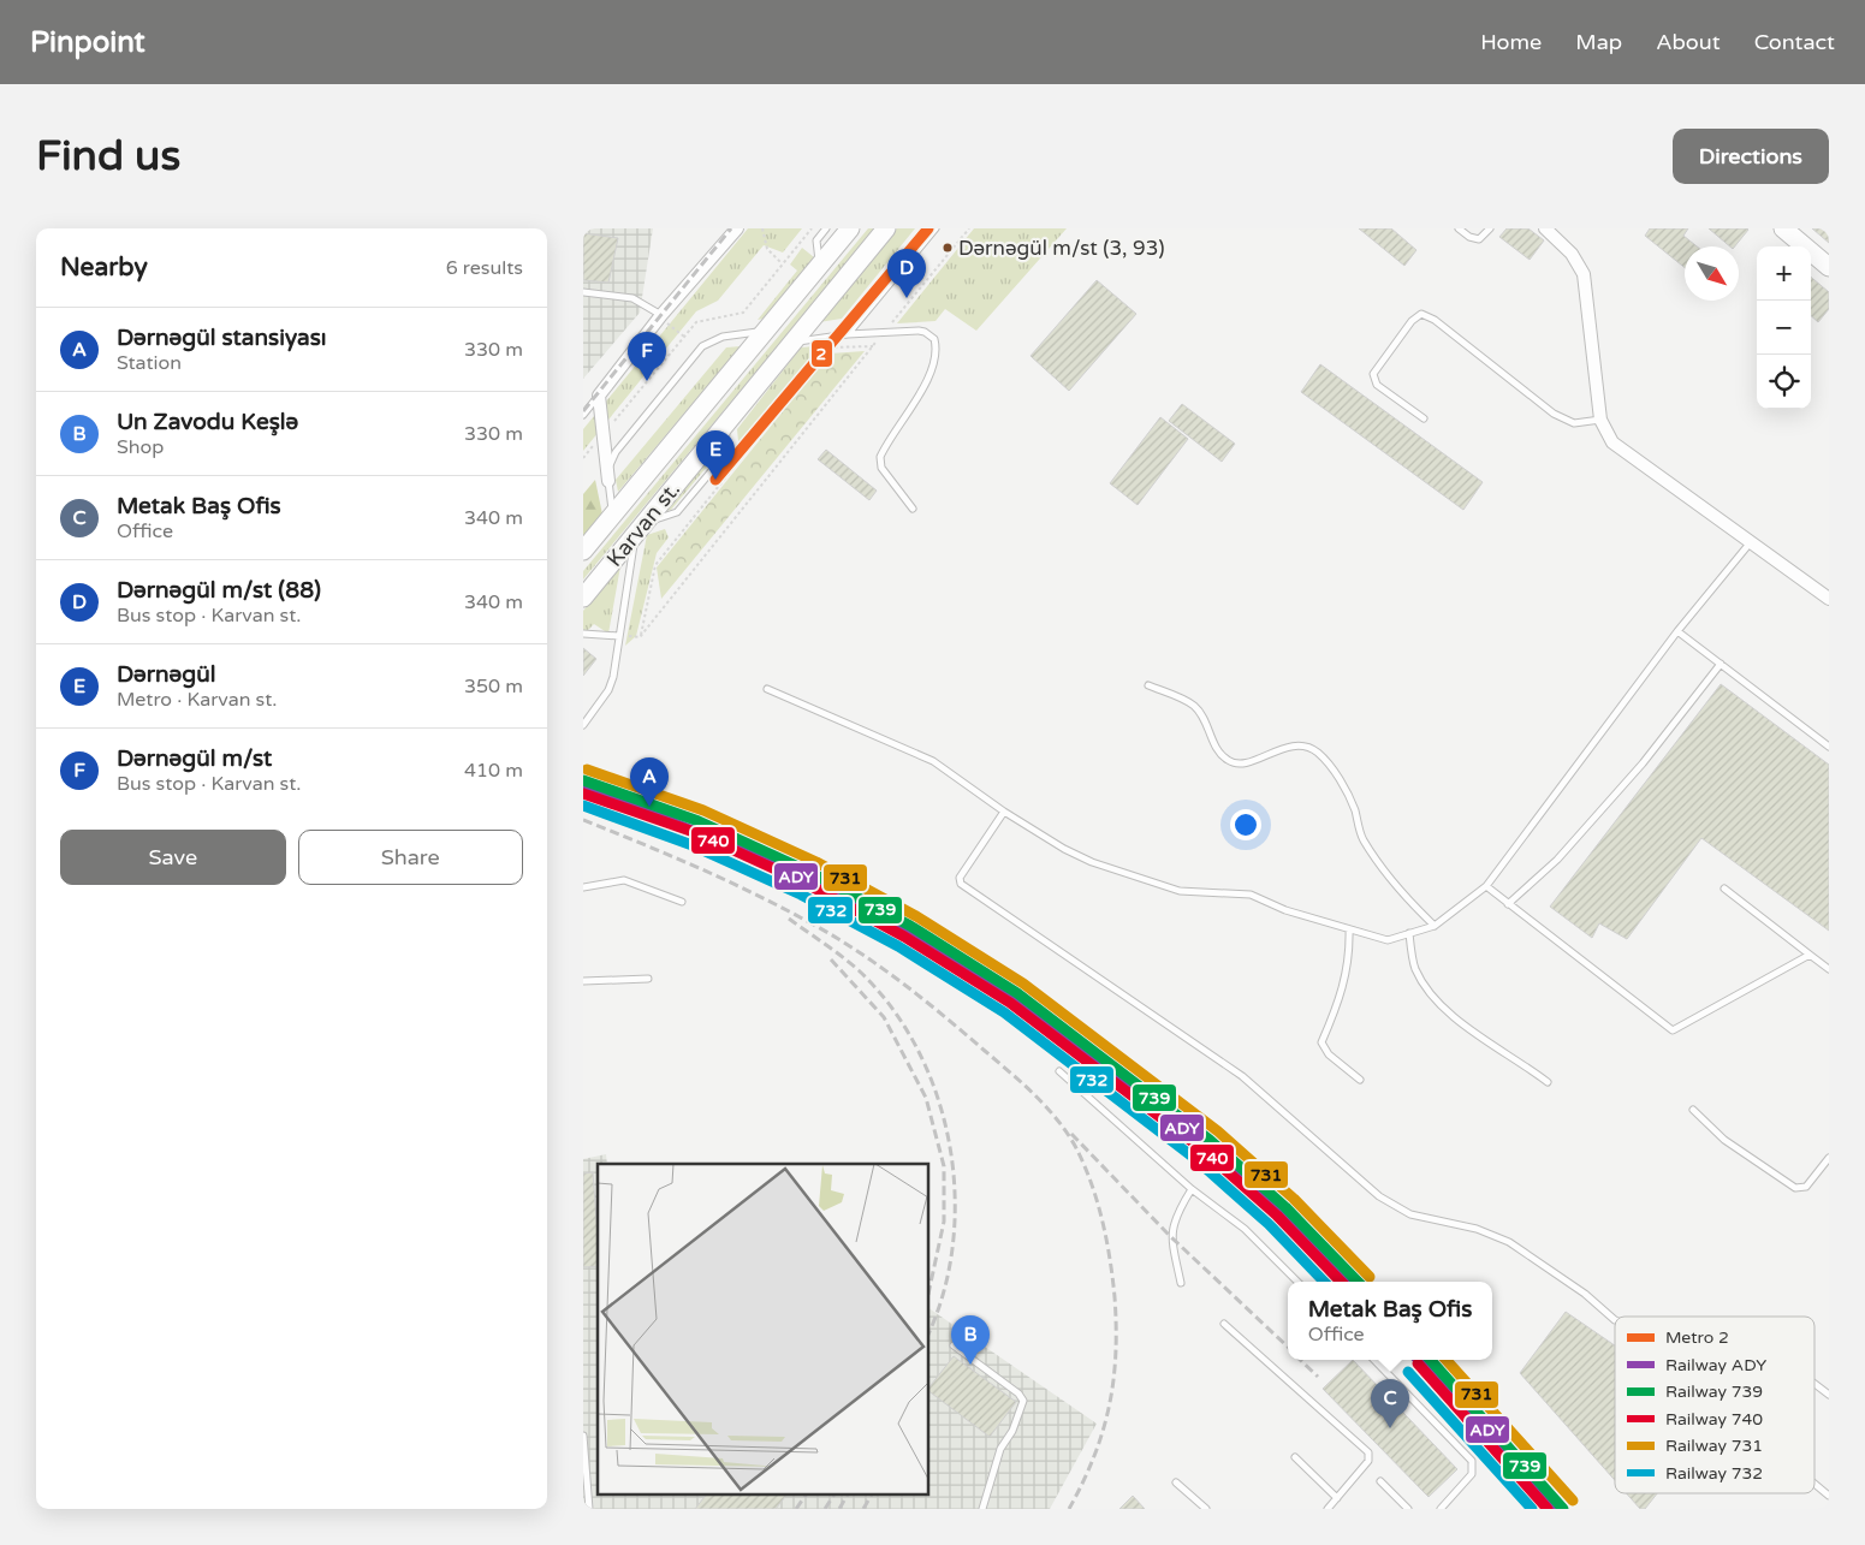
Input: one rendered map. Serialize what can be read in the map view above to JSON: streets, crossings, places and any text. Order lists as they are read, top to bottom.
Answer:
{
  "streets": {
    "street": ["Karvan st."]
  },
  "places": ["Dərnəgül m/st (3, 93)"],
  "lines": [
    "metro line 2",
    "rail line 731",
    "rail line 739",
    "rail line ADY",
    "rail line 740",
    "rail line 732"
  ],
  "legend": [
    "Metro 2",
    "Railway ADY",
    "Railway 739",
    "Railway 740",
    "Railway 731",
    "Railway 732"
  ],
  "north": "bottom right",
  "page": {
    "header": "Pinpoint",
    "nav": [
      "Home",
      "Map",
      "About",
      "Contact"
    ],
    "buttons": [
      "Directions",
      ["Save", "Share"]
    ],
    "title": "Find us",
    "heading": ["Nearby", "6 results"],
    "map_buttons": ["+", "−"],
    "pins": [
      "D",
      "F",
      "E",
      "A",
      "B",
      "C"
    ],
    "list": [
      {
        "mark": "A",
        "name": "Dərnəgül stansiyası",
        "note": "Station",
        "value": "330 m"
      },
      {
        "mark": "B",
        "name": "Un Zavodu Keşlə",
        "note": "Shop",
        "value": "330 m"
      },
      {
        "mark": "C",
        "name": "Metak Baş Ofis",
        "note": "Office",
        "value": "340 m"
      },
      {
        "mark": "D",
        "name": "Dərnəgül m/st (88)",
        "note": "Bus stop · Karvan st.",
        "value": "340 m"
      },
      {
        "mark": "E",
        "name": "Dərnəgül",
        "note": "Metro · Karvan st.",
        "value": "350 m"
      },
      {
        "mark": "F",
        "name": "Dərnəgül m/st",
        "note": "Bus stop · Karvan st.",
        "value": "410 m"
      }
    ],
    "popup": ["Metak Baş Ofis", "Office"]
  }
}
